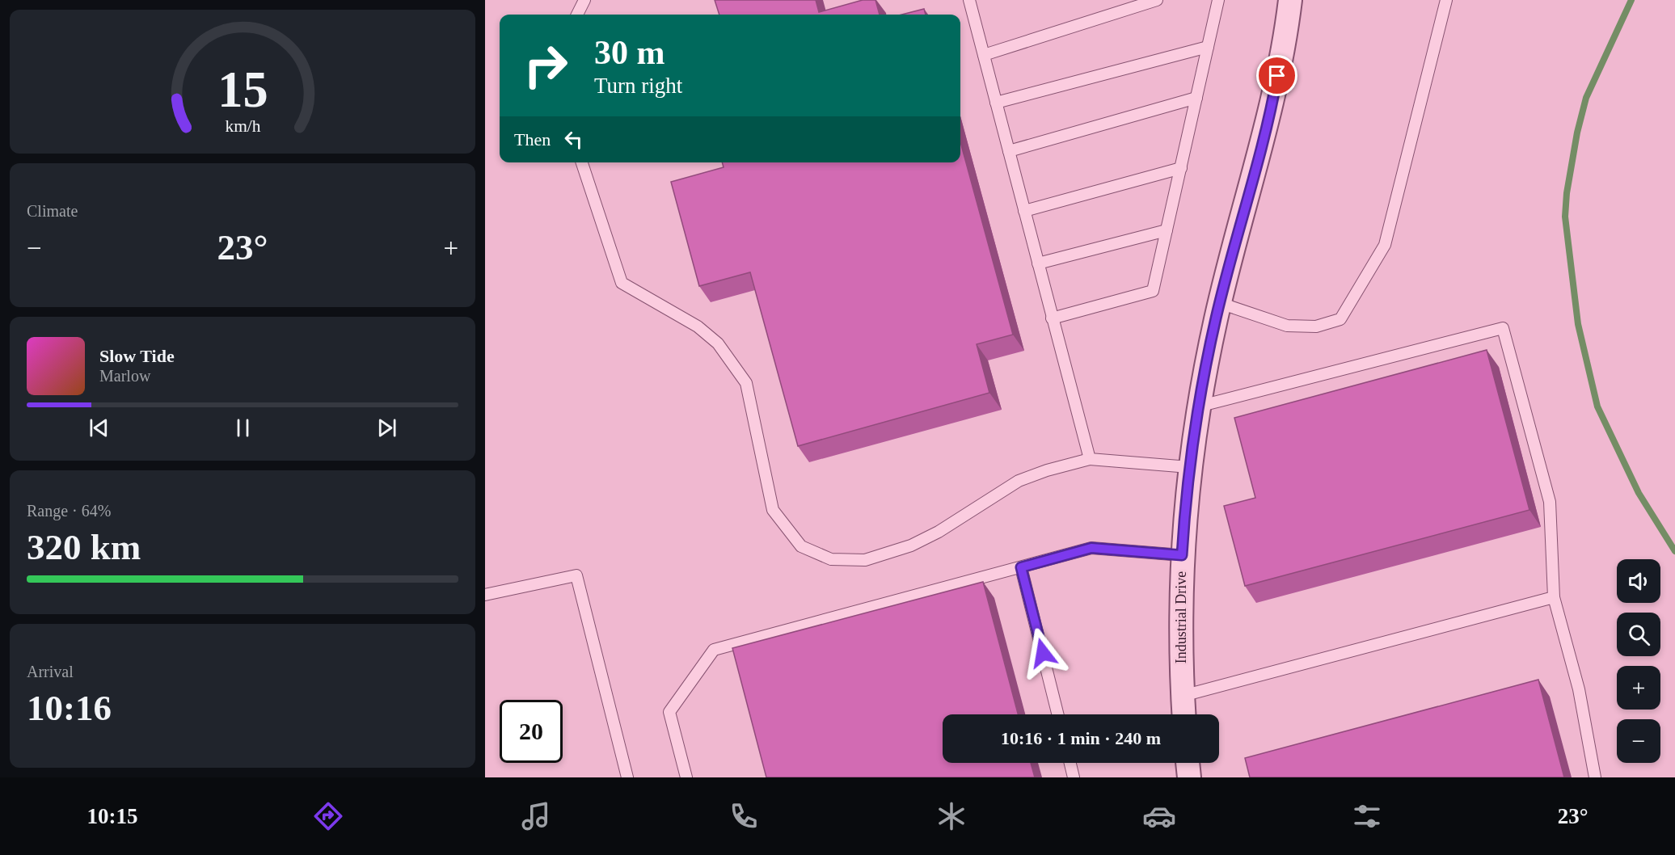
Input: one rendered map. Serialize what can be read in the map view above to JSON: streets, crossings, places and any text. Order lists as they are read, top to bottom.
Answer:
{
  "streets": {
    "street": ["Industrial Drive"]
  },
  "page": {
    "turn": ["30 m", "Turn right"],
    "then": "Then",
    "tile": [
      "Climate",
      ["Range · 64%", "320 km"],
      ["Arrival", "10:16"]
    ],
    "heat": ["−", "23°", "+"],
    "song": ["Slow Tide", "Marlow"],
    "map_buttons": ["+", "−"],
    "limit": "20",
    "trip": "10:16 · 1 min · 240 m",
    "tabs": ["10:15", "23°"],
    "gauge": ["15", "km/h"]
  }
}
